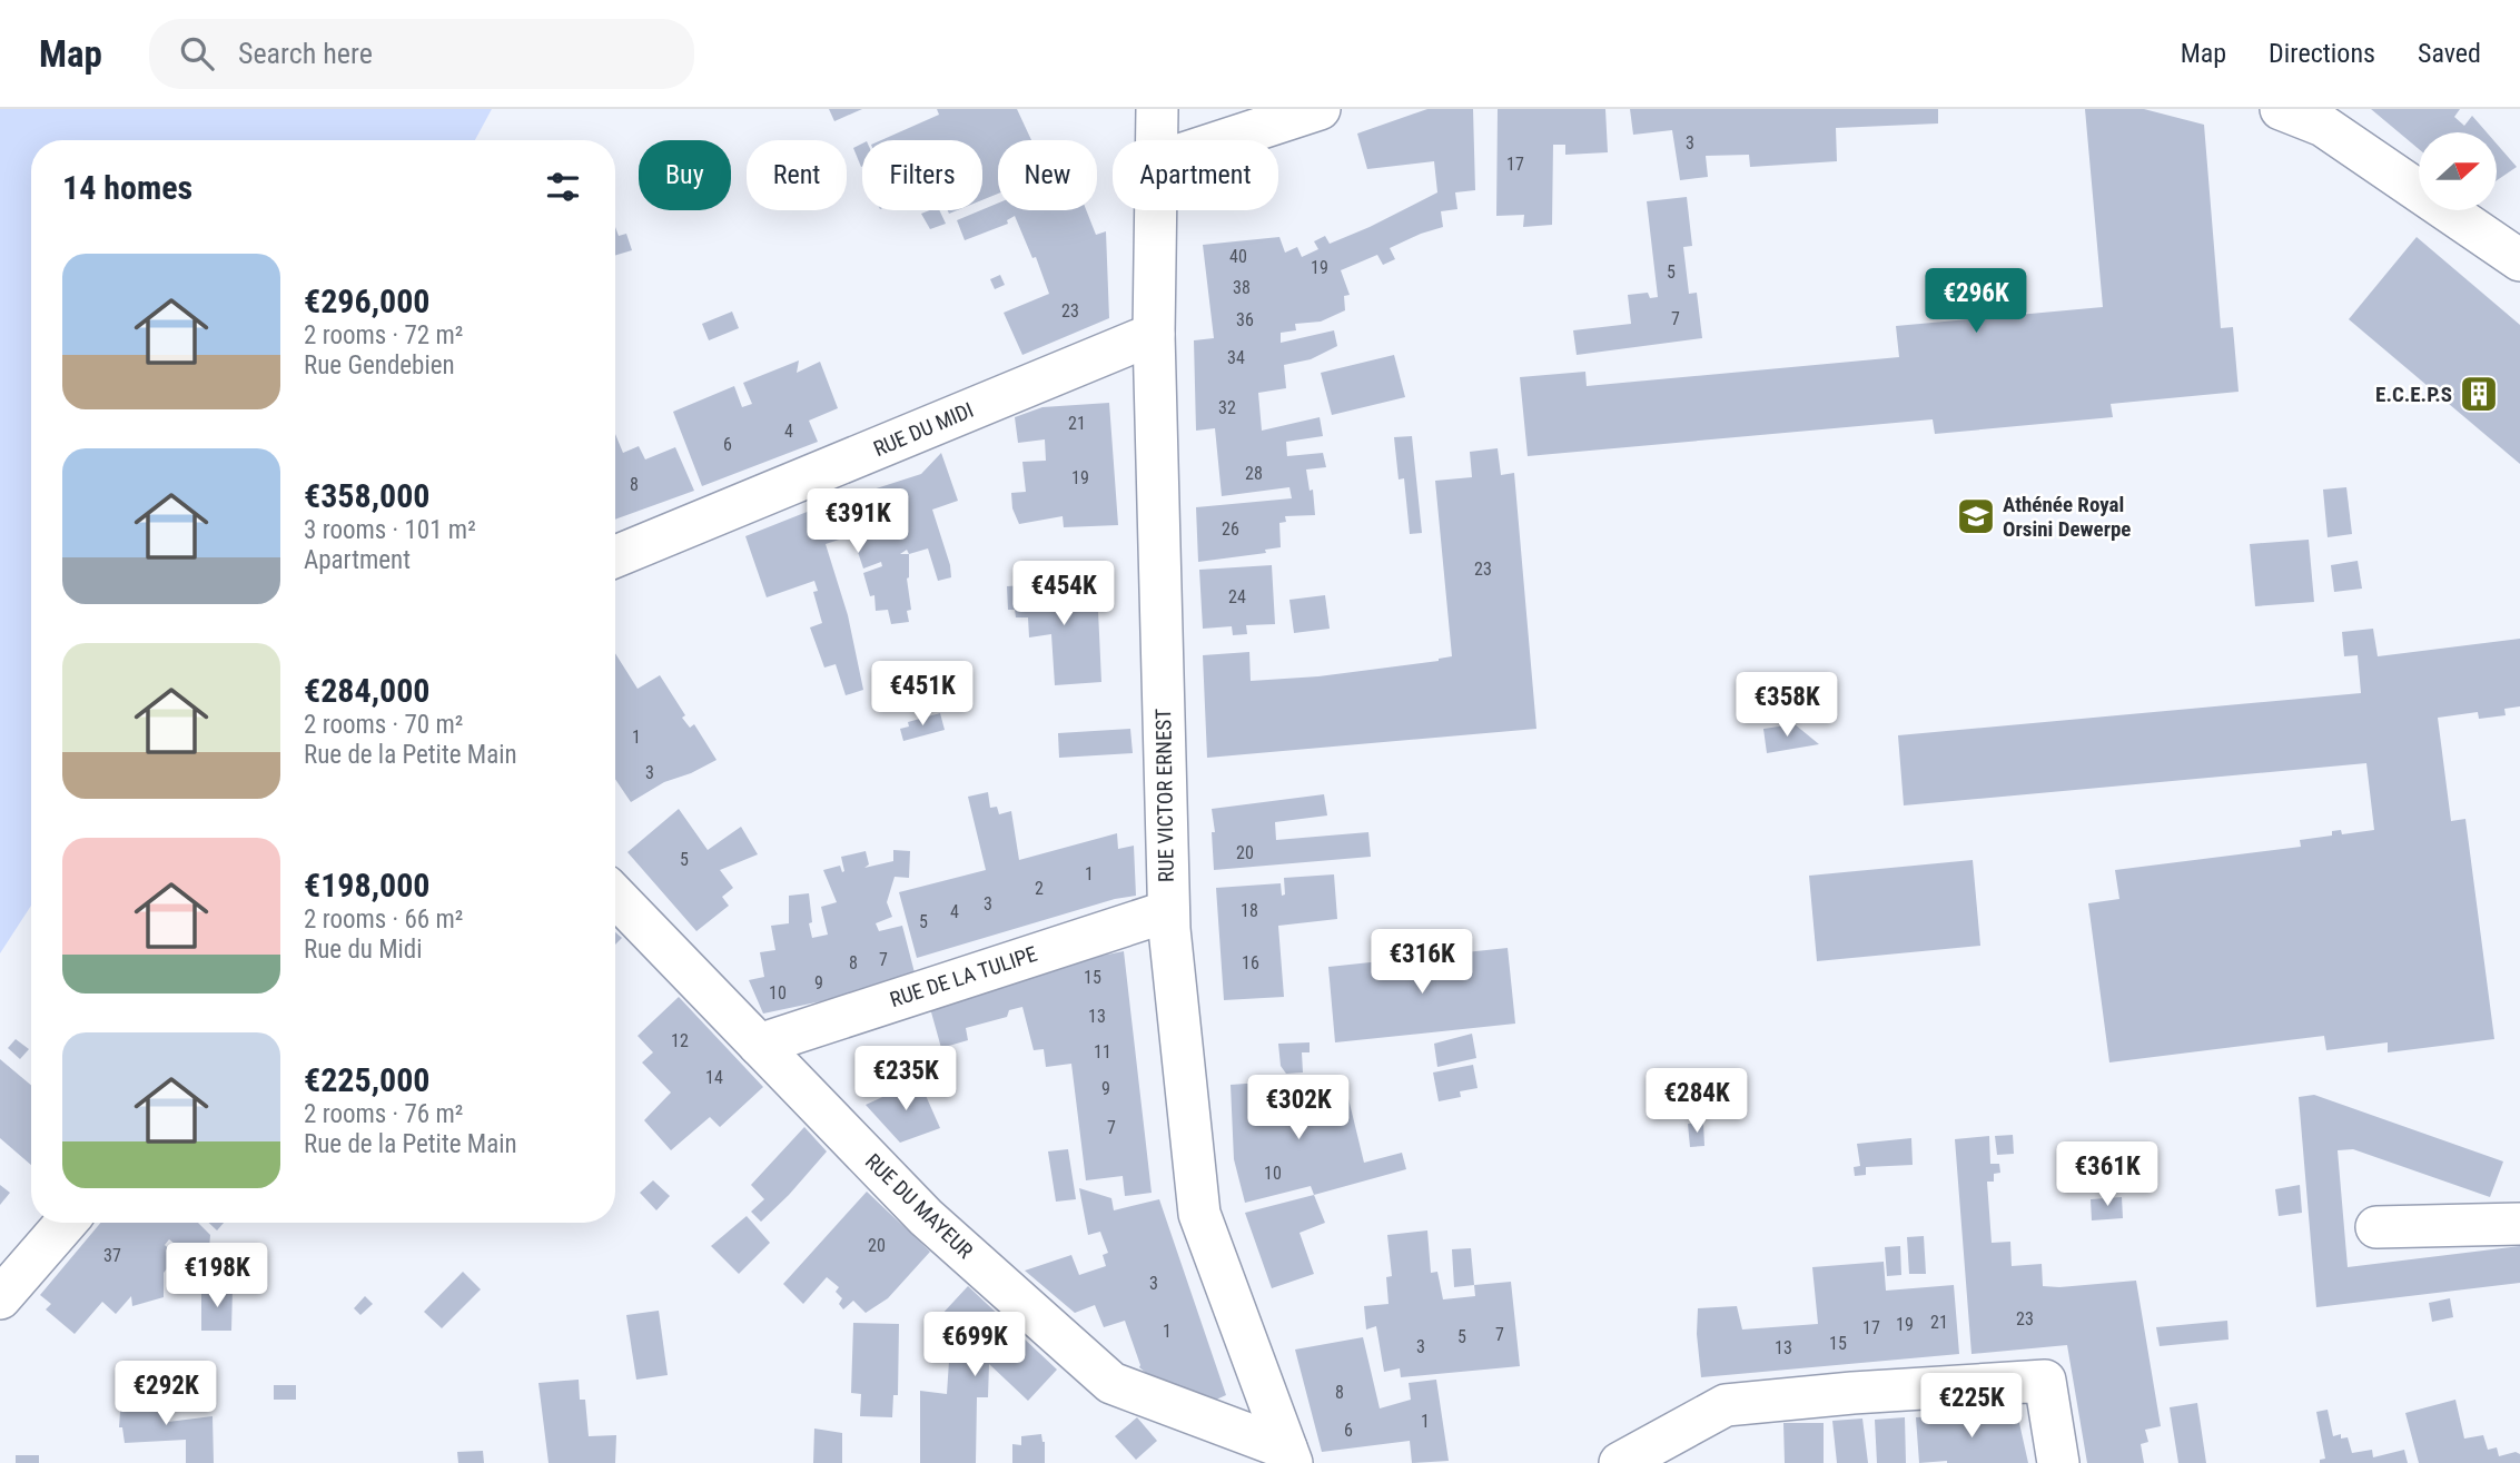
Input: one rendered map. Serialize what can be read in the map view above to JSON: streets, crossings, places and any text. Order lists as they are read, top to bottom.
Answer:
{
  "streets": {
    "street": [
      "RUE DU MIDI",
      "RUE VICTOR ERNEST",
      "RUE DE LA TULIPE",
      "RUE DU MAYEUR"
    ]
  },
  "crossings": [
    ["RUE DU MIDI", "RUE VICTOR ERNEST"],
    ["RUE VICTOR ERNEST", "RUE DE LA TULIPE"],
    ["RUE VICTOR ERNEST", "RUE DU MAYEUR"],
    ["RUE DE LA TULIPE", "RUE DU MAYEUR"]
  ],
  "places": {
    "building": ["E.C.E.P.S"],
    "school or university": ["Athénée Royal Orsini Dewerpe"]
  },
  "house_numbers": [
    "3",
    "17",
    "40",
    "19",
    "5",
    "38",
    "23",
    "7",
    "36",
    "34",
    "32",
    "21",
    "4",
    "6",
    "28",
    "19",
    "8",
    "26",
    "23",
    "24",
    "1",
    "3",
    "20",
    "5",
    "1",
    "2",
    "3",
    "18",
    "4",
    "5",
    "7",
    "8",
    "16",
    "15",
    "9",
    "10",
    "13",
    "12",
    "11",
    "14",
    "9",
    "7",
    "10",
    "20",
    "37",
    "3",
    "23",
    "21",
    "19",
    "17",
    "1",
    "7",
    "5",
    "15",
    "3",
    "13",
    "8",
    "1",
    "6"
  ],
  "north": "right",
  "page": {
    "header": "Map",
    "search": "Search here",
    "nav": ["Map", "Directions", "Saved"],
    "chip": [
      "Buy",
      "Rent",
      "Filters",
      "New",
      "Apartment"
    ],
    "heading": "14 homes",
    "list": [
      {
        "name": "€296,000",
        "note": "2 rooms · 72 m² · Rue Gendebien"
      },
      {
        "name": "€358,000",
        "note": "3 rooms · 101 m² · Apartment"
      },
      {
        "name": "€284,000",
        "note": "2 rooms · 70 m² · Rue de la Petite Main"
      },
      {
        "name": "€198,000",
        "note": "2 rooms · 66 m² · Rue du Midi"
      },
      {
        "name": "€225,000",
        "note": "2 rooms · 76 m² · Rue de la Petite Main"
      }
    ],
    "price": [
      "€296K",
      "€391K",
      "€454K",
      "€451K",
      "€358K",
      "€316K",
      "€235K",
      "€284K",
      "€302K",
      "€361K",
      "€198K",
      "€699K",
      "€292K",
      "€225K"
    ]
  }
}
